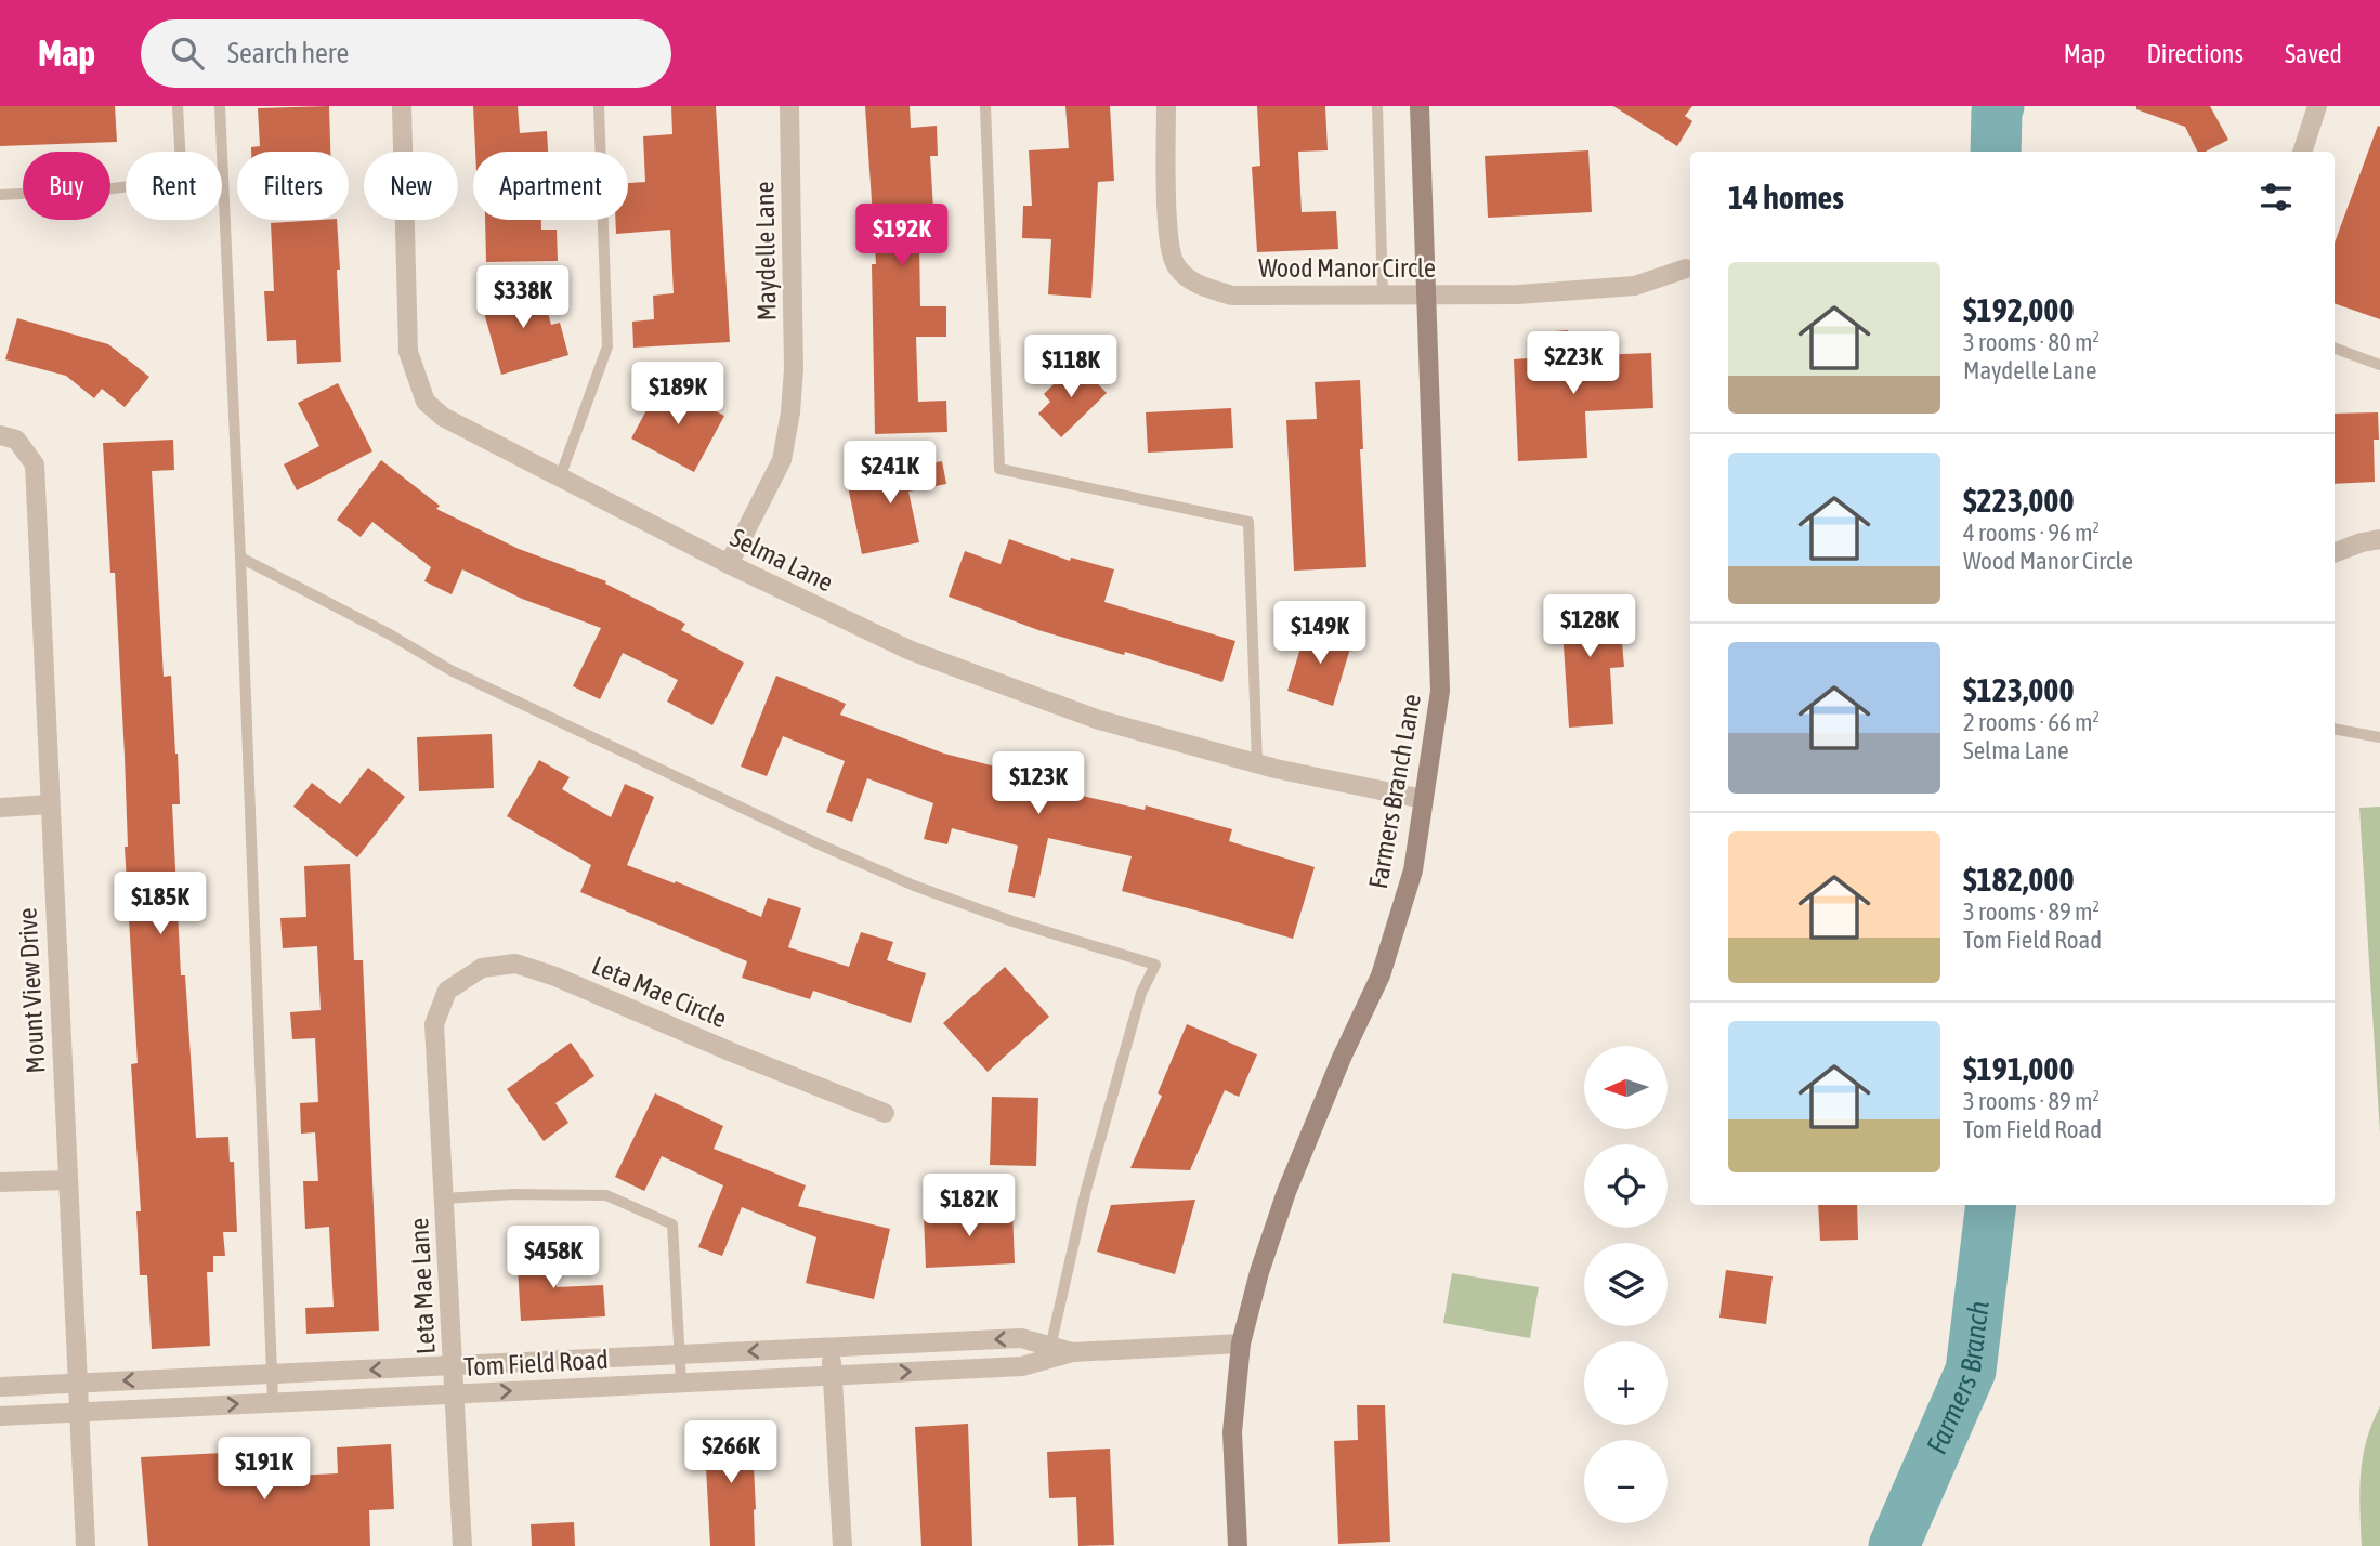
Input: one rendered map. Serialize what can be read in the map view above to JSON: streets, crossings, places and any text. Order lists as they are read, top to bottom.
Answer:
{
  "streets": {
    "street": [
      "Maydelle Lane",
      "Wood Manor Circle",
      "Selma Lane",
      "Farmers Branch Lane",
      "Mount View Drive",
      "Leta Mae Circle",
      "Leta Mae Lane",
      "Tom Field Road"
    ]
  },
  "crossings": [
    ["Maydelle Lane", "Selma Lane"],
    ["Wood Manor Circle", "Farmers Branch Lane"],
    ["Selma Lane", "Farmers Branch Lane"],
    ["Farmers Branch Lane", "Tom Field Road"],
    ["Mount View Drive", "Tom Field Road"],
    ["Leta Mae Circle", "Leta Mae Lane"],
    ["Leta Mae Lane", "Tom Field Road"]
  ],
  "water": ["Farmers Branch"],
  "north": "left",
  "page": {
    "header": "Map",
    "search": "Search here",
    "nav": ["Map", "Directions", "Saved"],
    "chip": [
      "Buy",
      "Rent",
      "Filters",
      "New",
      "Apartment"
    ],
    "heading": "14 homes",
    "price": [
      "$192K",
      "$338K",
      "$223K",
      "$118K",
      "$189K",
      "$241K",
      "$128K",
      "$149K",
      "$123K",
      "$185K",
      "$182K",
      "$458K",
      "$266K",
      "$191K"
    ],
    "list": [
      {
        "name": "$192,000",
        "note": "3 rooms · 80 m² · Maydelle Lane"
      },
      {
        "name": "$223,000",
        "note": "4 rooms · 96 m² · Wood Manor Circle"
      },
      {
        "name": "$123,000",
        "note": "2 rooms · 66 m² · Selma Lane"
      },
      {
        "name": "$182,000",
        "note": "3 rooms · 89 m² · Tom Field Road"
      },
      {
        "name": "$191,000",
        "note": "3 rooms · 89 m² · Tom Field Road"
      }
    ],
    "map_buttons": ["+", "−"]
  }
}
